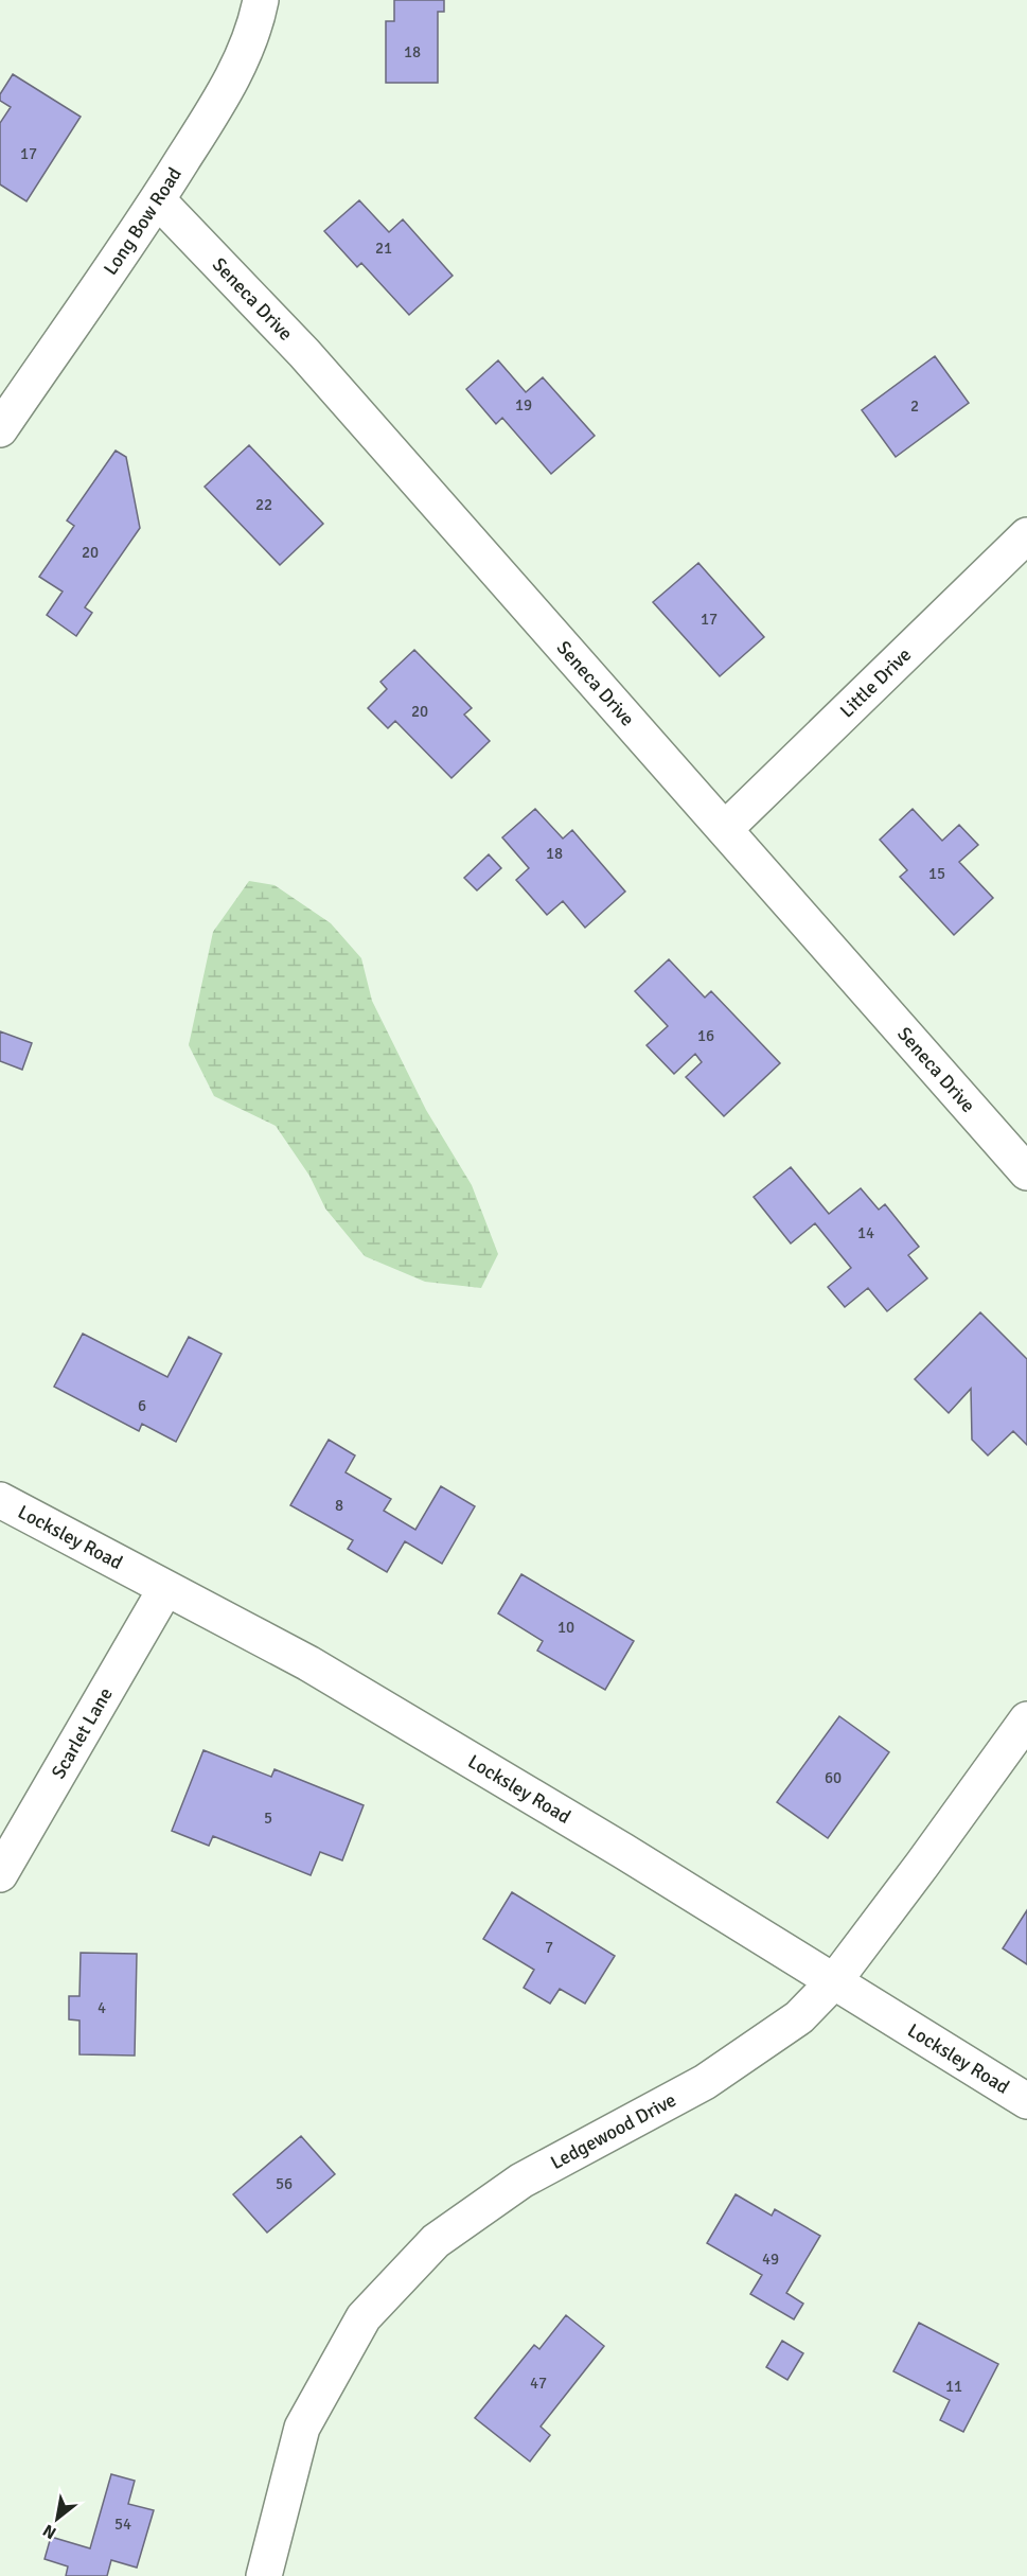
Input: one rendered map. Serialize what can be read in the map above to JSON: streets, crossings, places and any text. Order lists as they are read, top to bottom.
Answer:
{
  "streets": {
    "street": [
      "Long Bow Road",
      "Seneca Drive",
      "Little Drive",
      "Locksley Road",
      "Scarlet Lane",
      "Ledgewood Drive"
    ]
  },
  "crossings": [
    ["Long Bow Road", "Seneca Drive"],
    ["Seneca Drive", "Little Drive"],
    ["Locksley Road", "Scarlet Lane"],
    ["Locksley Road", "Ledgewood Drive"]
  ],
  "house_numbers": [
    "18",
    "17",
    "21",
    "19",
    "2",
    "22",
    "20",
    "17",
    "20",
    "18",
    "15",
    "16",
    "14",
    "6",
    "8",
    "10",
    "60",
    "5",
    "7",
    "4",
    "56",
    "49",
    "47",
    "11",
    "54"
  ],
  "north": "bottom left"
}
